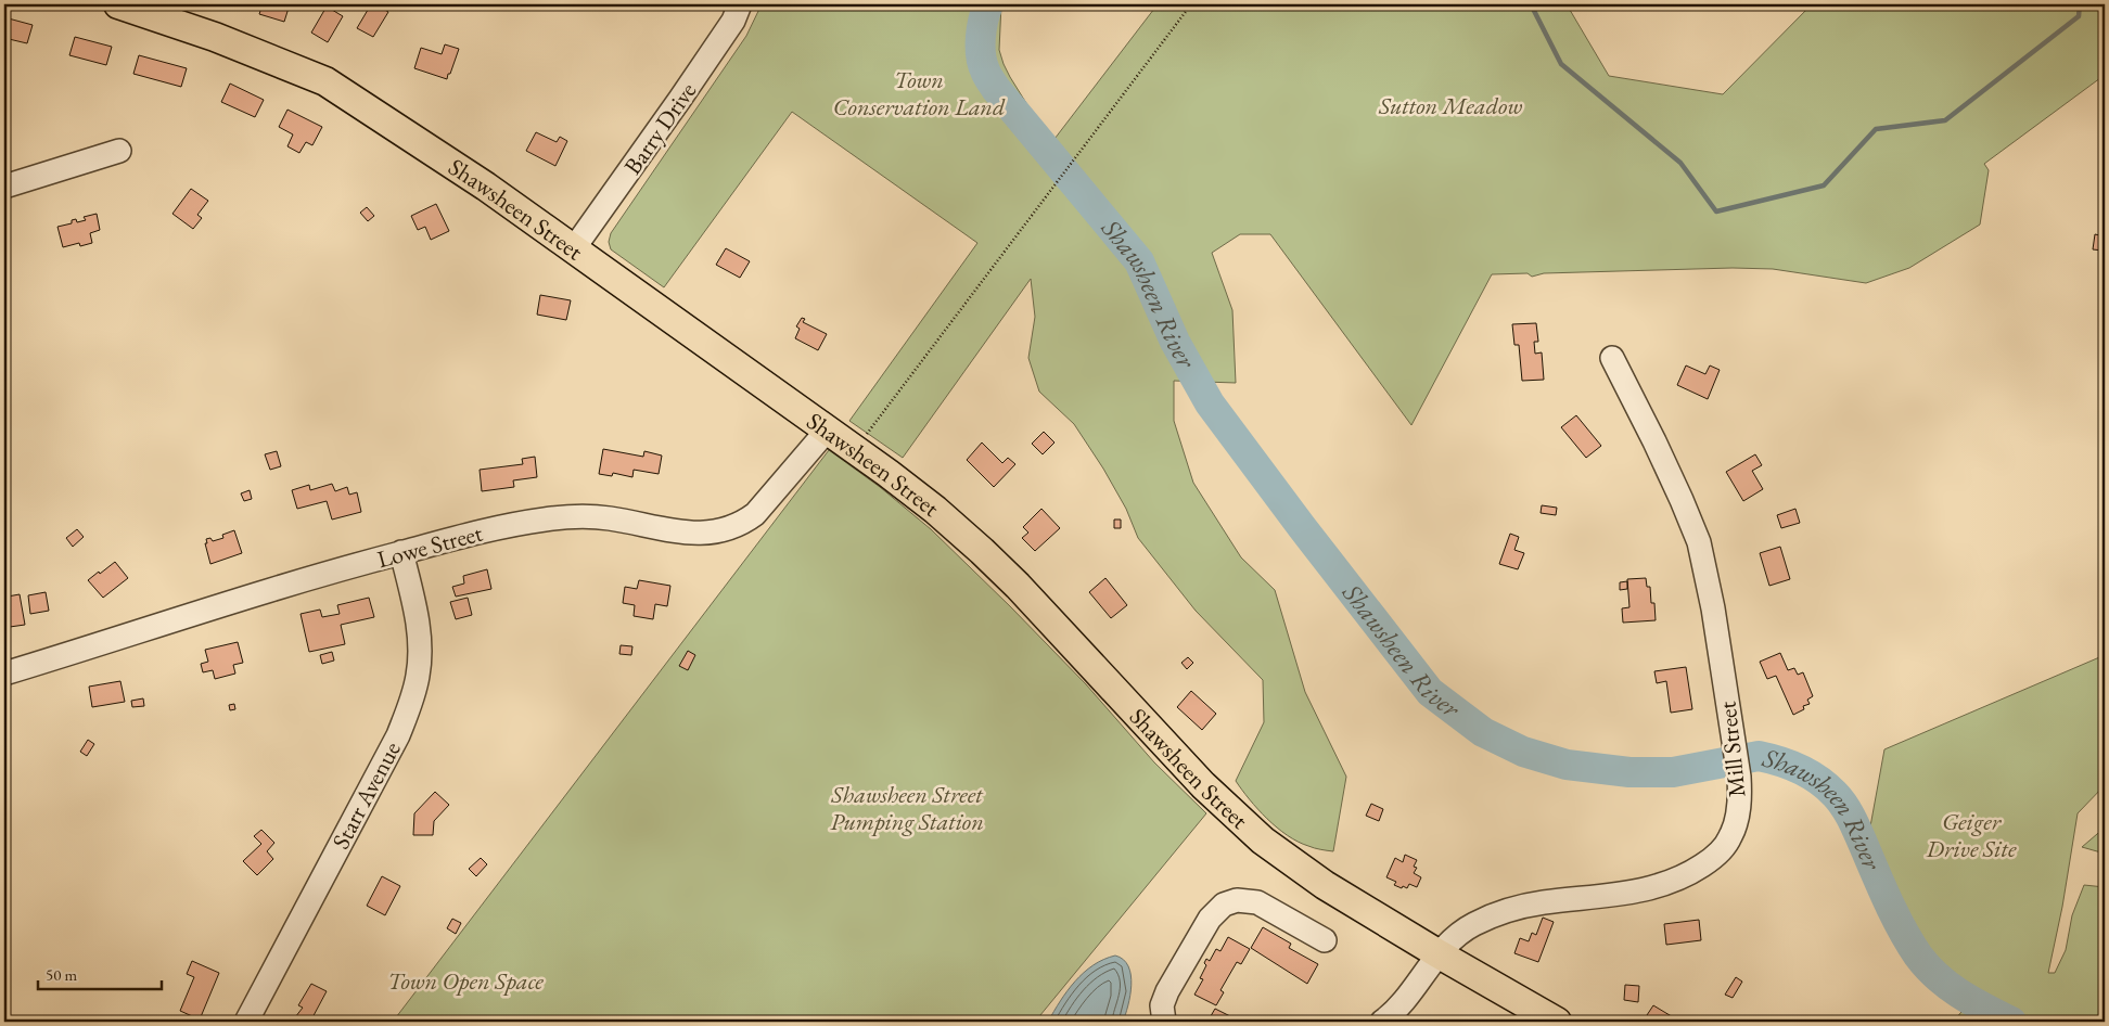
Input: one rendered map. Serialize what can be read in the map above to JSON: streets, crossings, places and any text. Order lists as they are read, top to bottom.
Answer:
{
  "streets": {
    "main road": ["Shawsheen Street"],
    "street": [
      "Barry Drive",
      "Lowe Street",
      "Mill Street",
      "Starr Avenue"
    ]
  },
  "crossings": [
    ["Barry Drive", "Shawsheen Street"],
    ["Shawsheen Street", "Lowe Street"],
    ["Shawsheen Street", "Mill Street"],
    ["Lowe Street", "Starr Avenue"]
  ],
  "water": ["Shawsheen River"],
  "parks": [
    "Town Conservation Land",
    "Sutton Meadow",
    "Shawsheen Street Pumping Station",
    "Geiger Drive Site",
    "Town Open Space"
  ],
  "scale_bar": "50 m"
}
